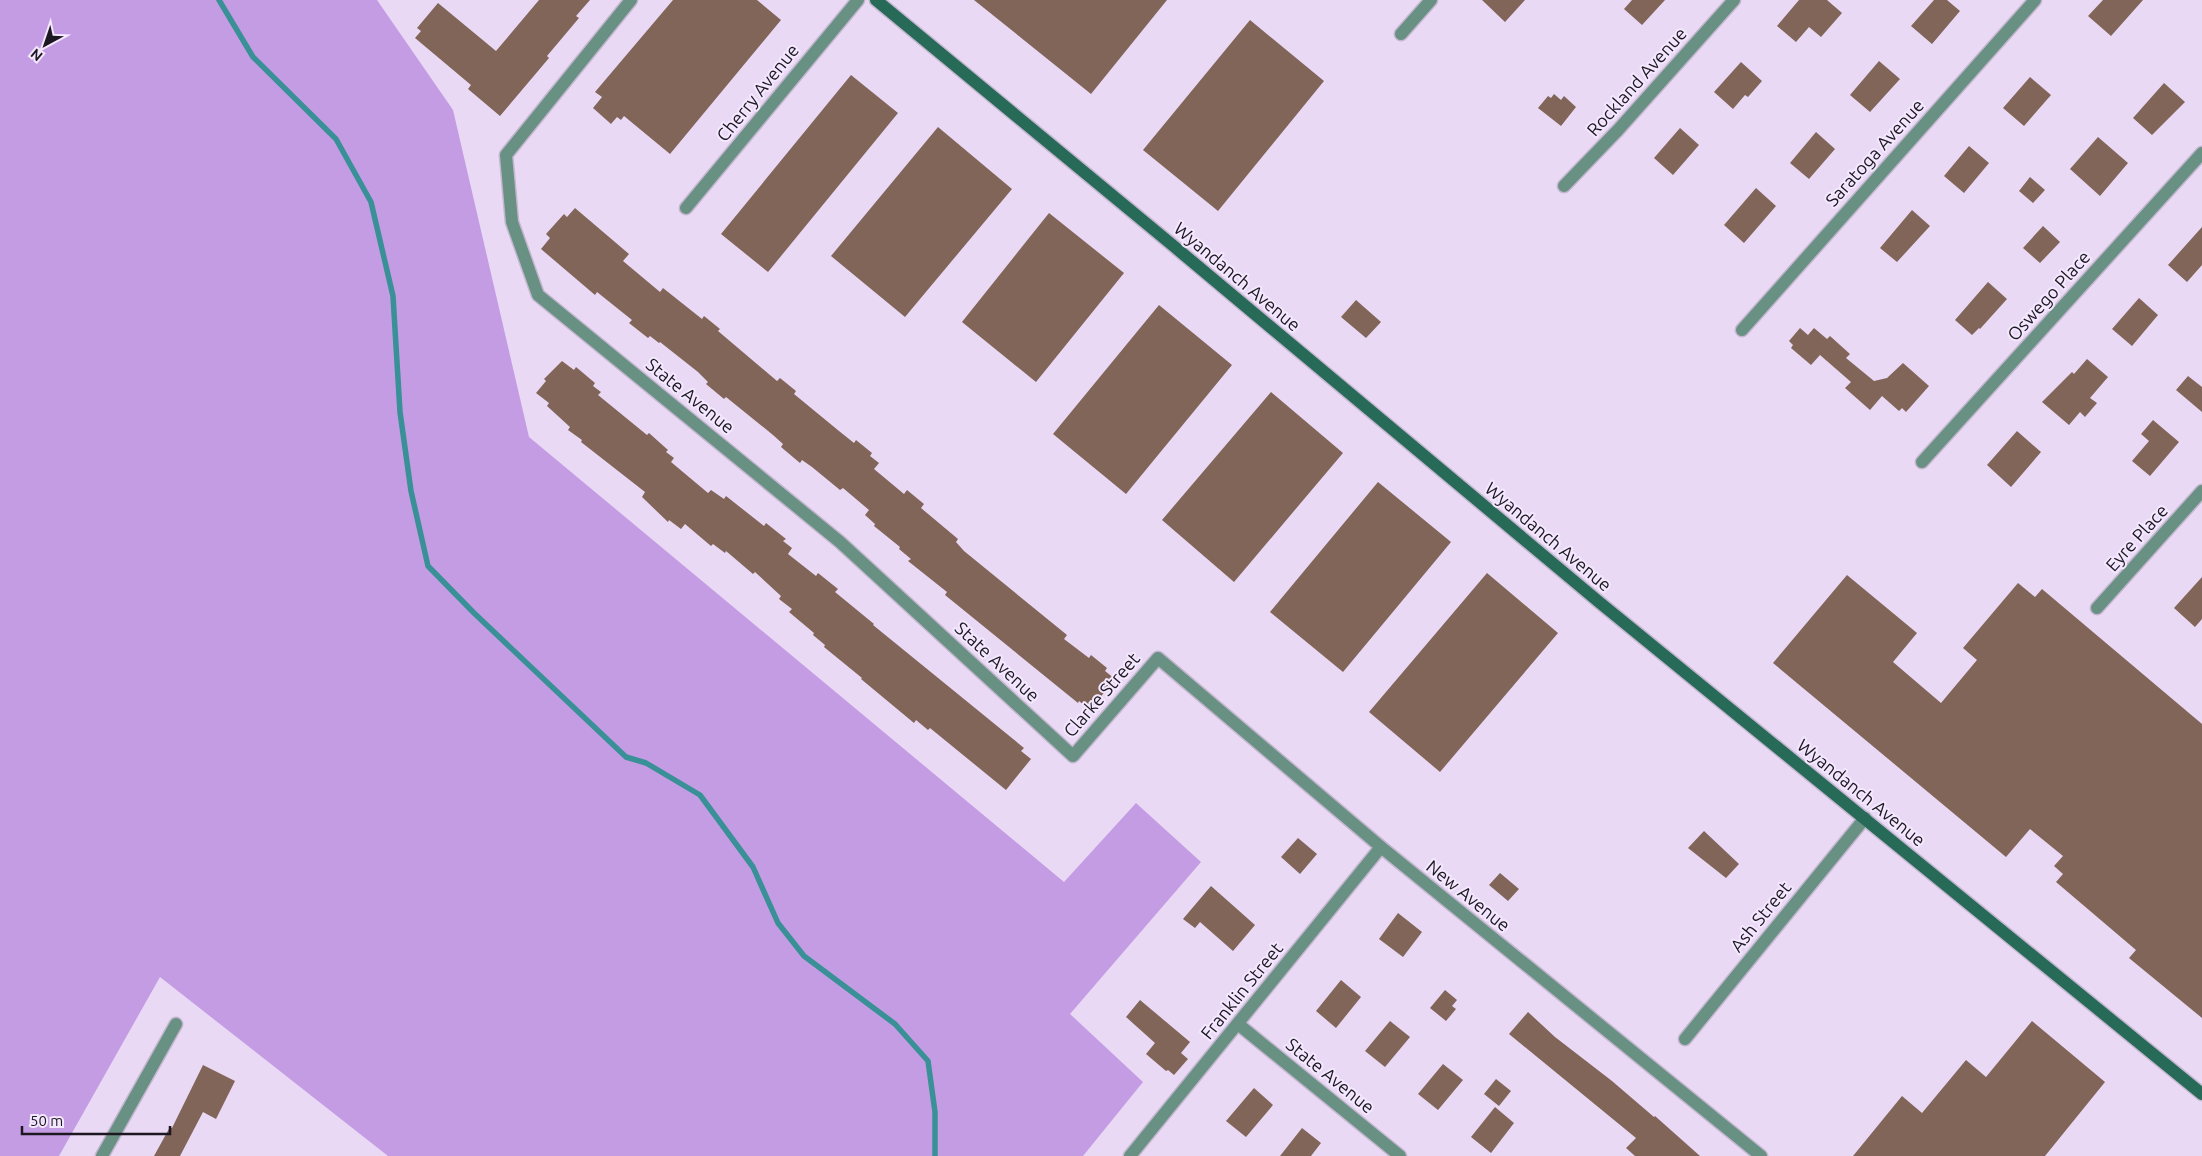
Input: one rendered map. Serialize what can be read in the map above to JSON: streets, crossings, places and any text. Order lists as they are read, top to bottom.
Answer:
{
  "streets": {
    "street": [
      "Rockland Avenue",
      "Cherry Avenue",
      "Saratoga Avenue",
      "Wyandanch Avenue",
      "Oswego Place",
      "State Avenue",
      "Eyre Place",
      "Clarke Street",
      "New Avenue",
      "Ash Street",
      "Franklin Street"
    ]
  },
  "crossings": [
    ["Wyandanch Avenue", "Ash Street"],
    ["State Avenue", "Clarke Street"],
    ["State Avenue", "Franklin Street"],
    ["Clarke Street", "New Avenue"],
    ["New Avenue", "Franklin Street"]
  ],
  "scale_bar": "50 m",
  "north": "bottom left"
}
